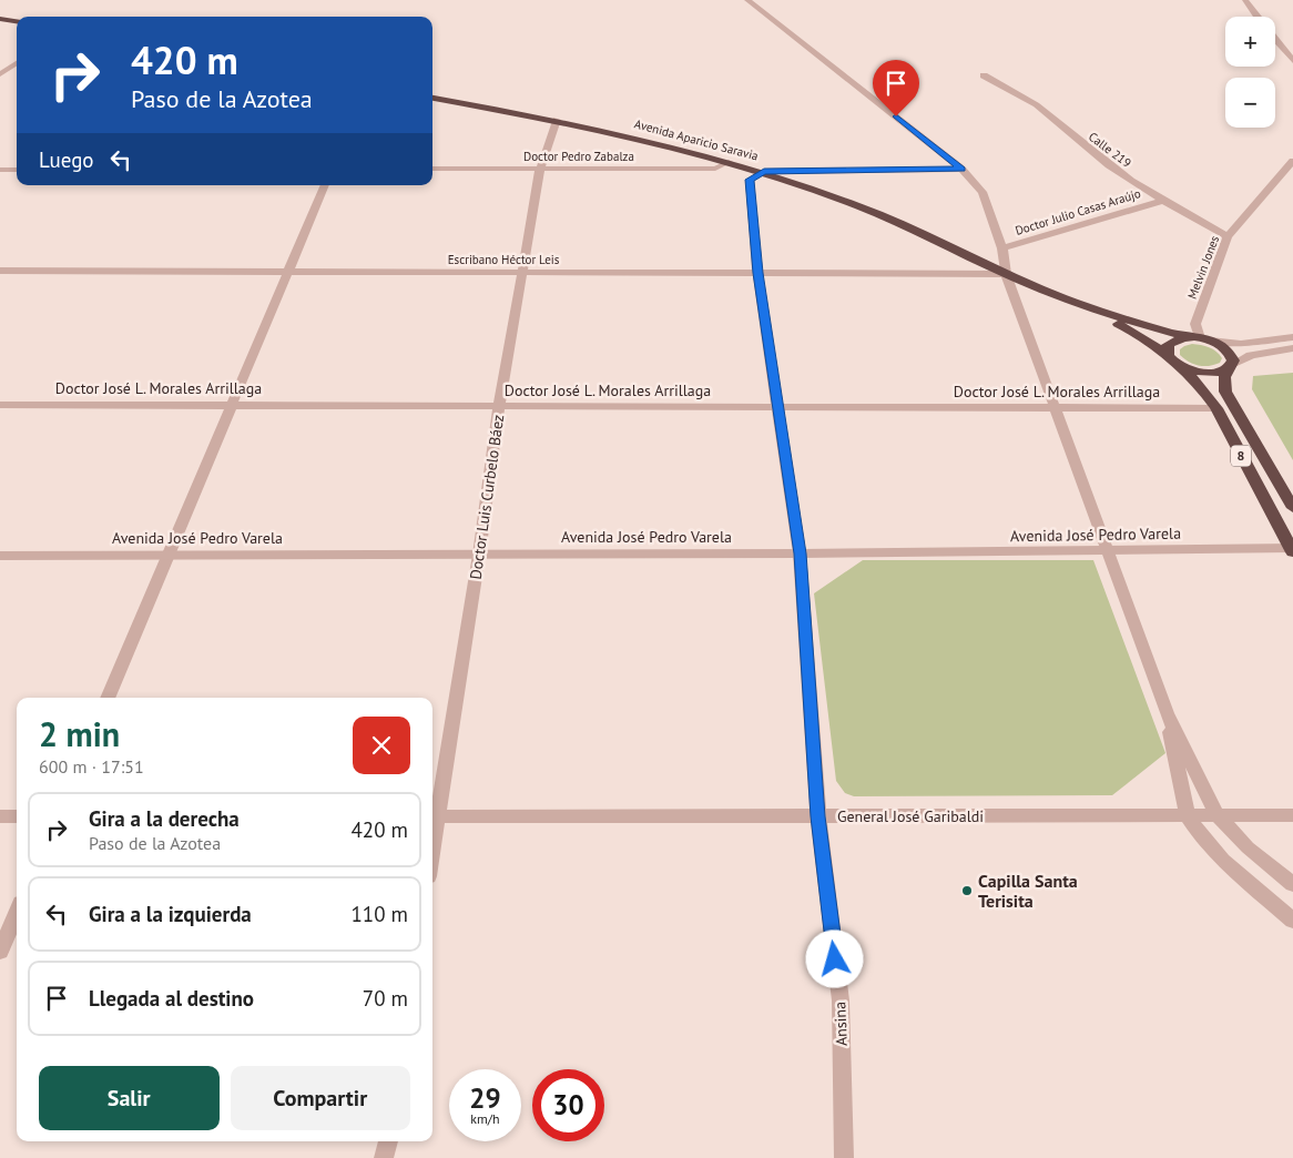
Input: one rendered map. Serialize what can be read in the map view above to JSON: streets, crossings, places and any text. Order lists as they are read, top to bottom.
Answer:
{
  "streets": {
    "highway": ["Avenida Aparicio Saravia", "8"],
    "street": [
      "Calle 219",
      "Doctor Pedro Zabalza",
      "Doctor Julio Casas Araújo",
      "Escribano Héctor Leis",
      "Melvin Jones",
      "Doctor José L. Morales Arrillaga",
      "Doctor Luis Curbelo Báez",
      "Avenida José Pedro Varela",
      "General José Garibaldi",
      "Ansina"
    ]
  },
  "crossings": [
    ["Avenida Aparicio Saravia", "Doctor Pedro Zabalza"],
    ["Avenida Aparicio Saravia", "Escribano Héctor Leis"],
    ["Avenida Aparicio Saravia", "Melvin Jones"],
    ["Avenida Aparicio Saravia", "8"],
    ["Avenida Aparicio Saravia", "Doctor Luis Curbelo Báez"],
    ["Avenida Aparicio Saravia", "Ansina"],
    ["Calle 219", "Doctor Julio Casas Araújo"],
    ["Calle 219", "Melvin Jones"],
    ["Doctor Pedro Zabalza", "Doctor Luis Curbelo Báez"],
    ["Escribano Héctor Leis", "Doctor Luis Curbelo Báez"],
    ["Escribano Héctor Leis", "Ansina"],
    ["Melvin Jones", "8"],
    ["Doctor José L. Morales Arrillaga", "8"],
    ["Doctor José L. Morales Arrillaga", "Doctor Luis Curbelo Báez"],
    ["Doctor José L. Morales Arrillaga", "Ansina"],
    ["8", "Avenida José Pedro Varela"],
    ["Doctor Luis Curbelo Báez", "Avenida José Pedro Varela"],
    ["Doctor Luis Curbelo Báez", "General José Garibaldi"],
    ["Avenida José Pedro Varela", "Ansina"],
    ["General José Garibaldi", "Ansina"]
  ],
  "places": ["Capilla Santa Terisita"],
  "page": {
    "map_buttons": ["+", "−"],
    "turn": ["420 m", "Paso de la Azotea"],
    "then": "Luego",
    "heading": ["2 min", "600 m · 17:51"],
    "list": [
      {
        "name": "Gira a la derecha",
        "note": "Paso de la Azotea",
        "value": "420 m"
      },
      {
        "name": "Gira a la izquierda",
        "value": "110 m"
      },
      {
        "name": "Llegada al destino",
        "value": "70 m"
      }
    ],
    "buttons": ["Salir", "Compartir"],
    "speed": "29 km/h",
    "limit": "30"
  }
}
